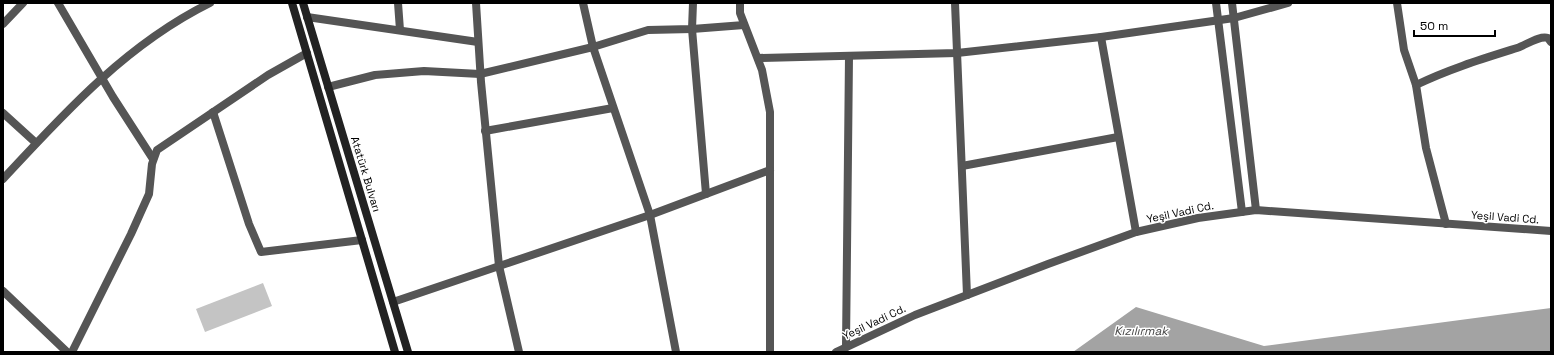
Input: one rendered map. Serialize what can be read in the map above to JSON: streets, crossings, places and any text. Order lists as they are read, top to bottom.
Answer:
{
  "streets": {
    "main road": ["Atatürk Bulvarı"],
    "street": ["Yeşil Vadi Cd."]
  },
  "water": ["Kızılırmak"],
  "scale_bar": "50 m"
}
